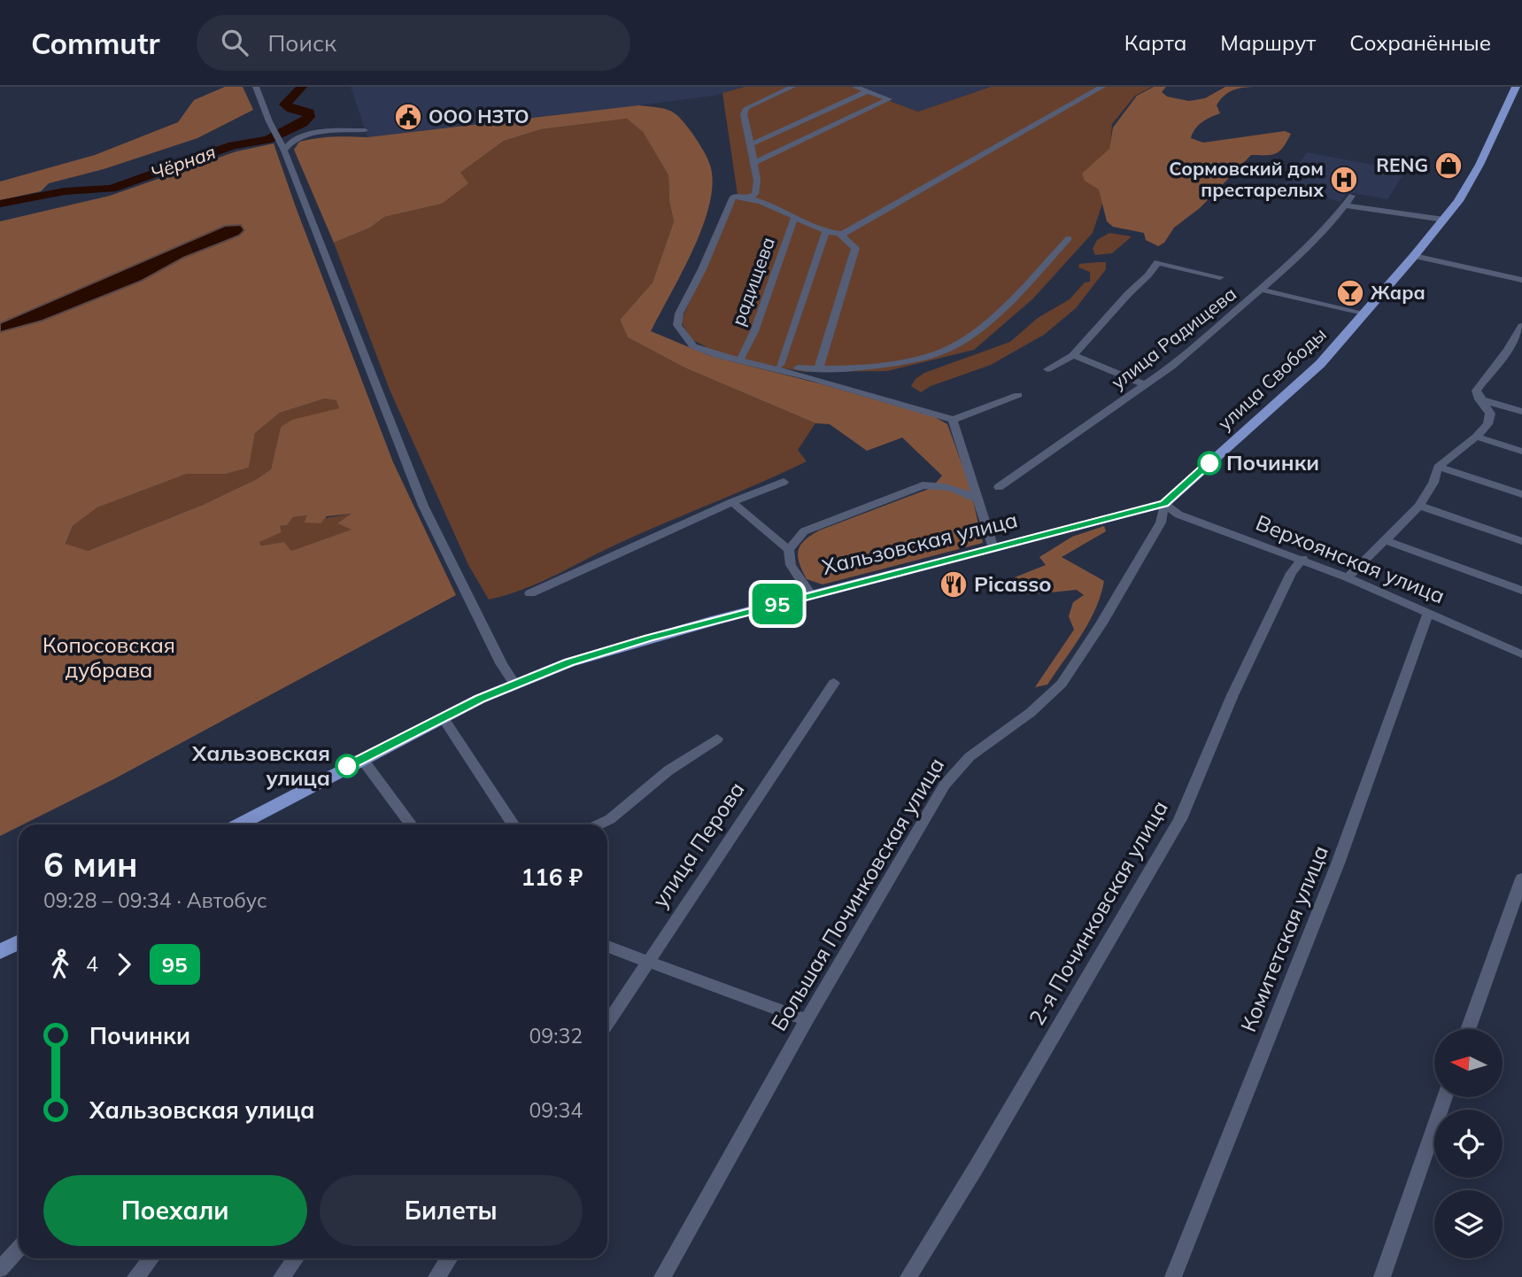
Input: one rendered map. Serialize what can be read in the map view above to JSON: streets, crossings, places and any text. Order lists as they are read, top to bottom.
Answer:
{
  "streets": {
    "main road": ["улица Свободы", "Хальзовская улица"],
    "street": [
      "радищева",
      "улица Радищева",
      "Верхоянская улица",
      "улица Перова",
      "Большая Починковская улица",
      "2-я Починковская улица",
      "Комитетская улица"
    ]
  },
  "crossings": [
    ["улица Свободы", "Хальзовская улица"],
    ["улица Свободы", "Верхоянская улица"],
    ["улица Свободы", "Большая Починковская улица"],
    ["Хальзовская улица", "Верхоянская улица"],
    ["Хальзовская улица", "Большая Починковская улица"],
    ["Верхоянская улица", "Большая Починковская улица"],
    ["Верхоянская улица", "2-я Починковская улица"],
    ["Верхоянская улица", "Комитетская улица"]
  ],
  "water": ["Чёрная"],
  "parks": ["Копосовская дубрава"],
  "places": {
    "public building": ["ООО НЗТО"],
    "shop": ["RENG"],
    "hospital": ["Сормовский дом престарелых"],
    "bar": ["Жара"],
    "other": ["Починки", "Хальзовская улица"],
    "restaurant": ["Picasso"]
  },
  "lines": ["bus line 95"],
  "north": "left",
  "page": {
    "header": "Commutr",
    "search": "Поиск",
    "nav": ["Карта", "Маршрут", "Сохранённые"],
    "on_map": "95",
    "heading": ["6 мин", "09:28 – 09:34 · Автобус", "116 ₽"],
    "legs": ["4", "95"],
    "list": [
      {
        "name": "Починки",
        "value": "09:32"
      },
      {
        "name": "Хальзовская улица",
        "value": "09:34"
      }
    ],
    "buttons": ["Поехали", "Билеты"]
  }
}
